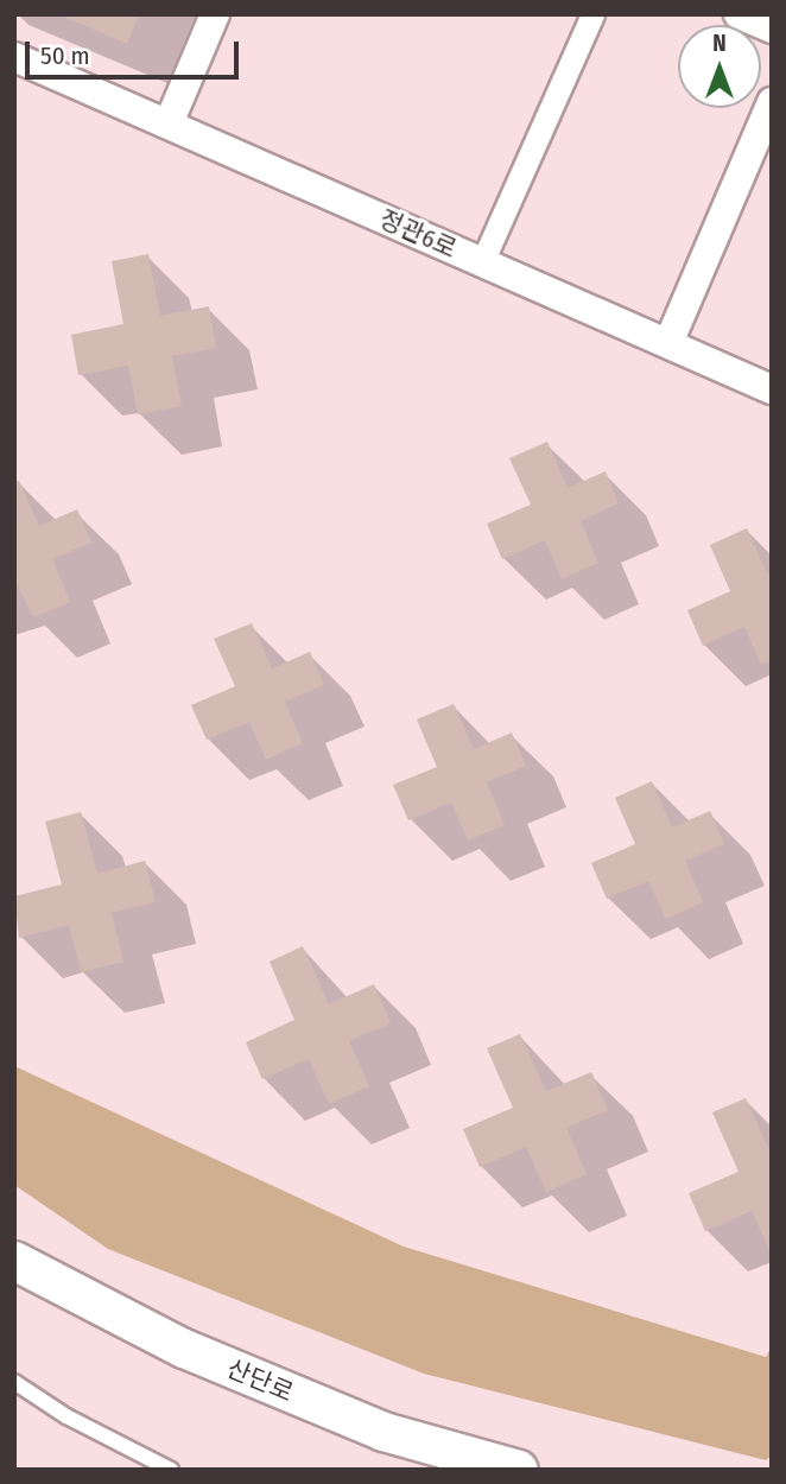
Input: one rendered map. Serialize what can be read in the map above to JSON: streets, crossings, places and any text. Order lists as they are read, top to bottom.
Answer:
{
  "streets": {
    "street": ["정관6로", "산단로"]
  },
  "scale_bar": "50 m",
  "north": "top"
}
